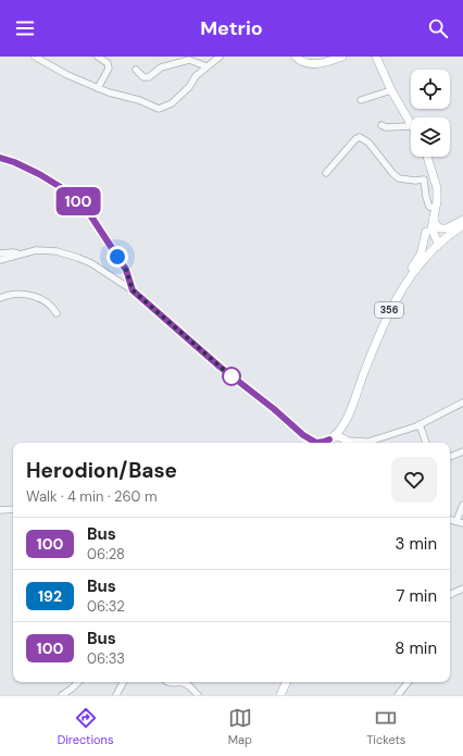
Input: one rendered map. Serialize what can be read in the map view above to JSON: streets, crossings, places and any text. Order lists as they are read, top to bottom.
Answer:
{
  "streets": {
    "main road": ["356"]
  },
  "lines": ["bus line 100"],
  "page": {
    "header": "Metrio",
    "on_map": "100",
    "heading": ["Herodion/Base", "Walk · 4 min · 260 m"],
    "list": [
      {
        "mark": "100",
        "name": "Bus",
        "note": "06:28",
        "value": "3 min"
      },
      {
        "mark": "192",
        "name": "Bus",
        "note": "06:32",
        "value": "7 min"
      },
      {
        "mark": "100",
        "name": "Bus",
        "note": "06:33",
        "value": "8 min"
      }
    ],
    "tabs": ["Directions", "Map", "Tickets"]
  }
}
